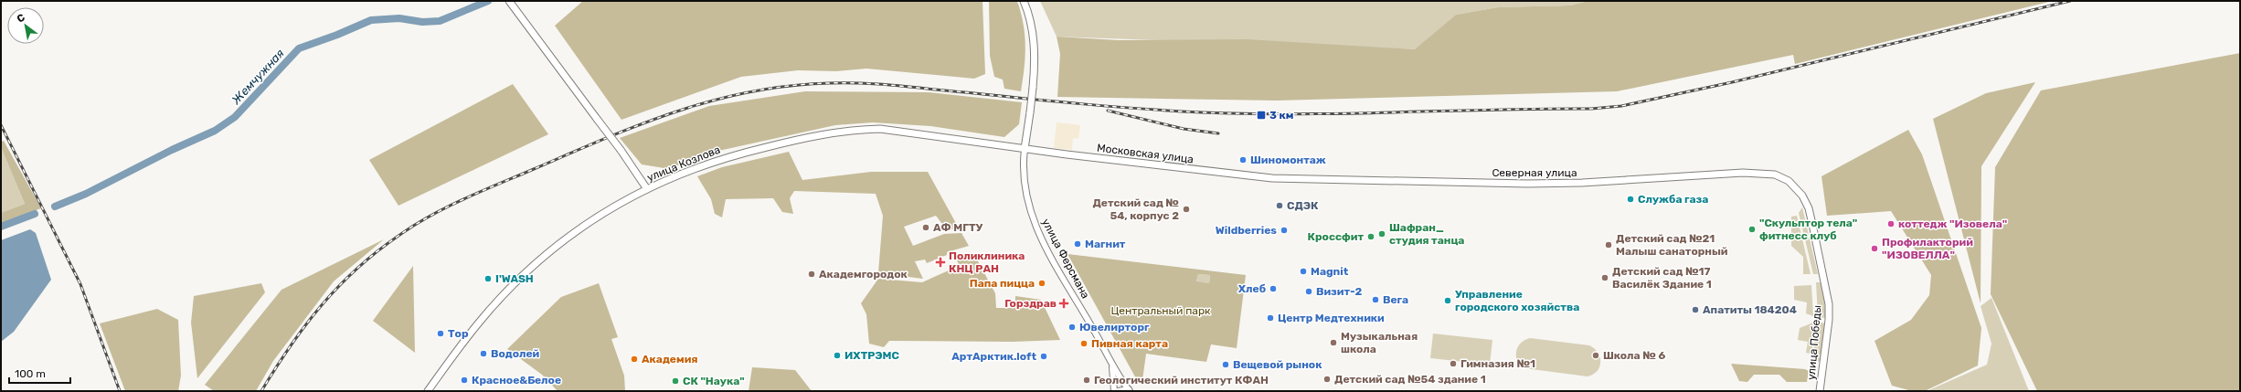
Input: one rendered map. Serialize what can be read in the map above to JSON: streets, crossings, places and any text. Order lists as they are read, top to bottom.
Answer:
{
  "streets": {
    "main road": [
      "Московская улица",
      "улица Козлова",
      "Северная улица",
      "улица Ферсмана",
      "улица Победы"
    ]
  },
  "crossings": [
    ["Московская улица", "улица Козлова"],
    ["Московская улица", "Северная улица"],
    ["Московская улица", "улица Ферсмана"],
    ["улица Козлова", "улица Ферсмана"],
    ["Северная улица", "улица Победы"]
  ],
  "water": ["Жемчужная"],
  "parks": ["Центральный парк"],
  "places": {
    "transit": ["3 км"],
    "other": [
      "Шиномонтаж",
      "Служба газа",
      "СДЭК",
      "Детский сад № 54, корпус 2",
      "коттедж \"Изовела\"",
      "АФ МГТУ",
      "\"Скульптор тела\" фитнесс клуб",
      "Wildberries",
      "Шафран_ студия танца",
      "Кроссфит",
      "Магнит",
      "Детский сад №21 Малыш санаторный",
      "Профилакторий \"ИЗОВЕЛЛА\"",
      "Magnit",
      "Академгородок",
      "Детский сад №17 Василёк Здание 1",
      "I'WASH",
      "Папа пицца",
      "Хлеб",
      "Визит-2",
      "Вега",
      "Управление городского хозяйства",
      "Апатиты 184204",
      "Центр Медтехники",
      "Ювелирторг",
      "Тор",
      "Музыкальная школа",
      "Пивная карта",
      "Водолей",
      "ИХТРЭМС",
      "Школа № 6",
      "АртАрктик.loft",
      "Академия",
      "Гимназия №1",
      "Вещевой рынок",
      "Детский сад №54 здание 1",
      "Красное&Белое",
      "Геологический институт КФАН",
      "СК \"Наука\""
    ],
    "health": ["Поликлиника КНЦ РАН", "Горздрав"]
  },
  "scale_bar": "100 m",
  "north": "top left"
}
